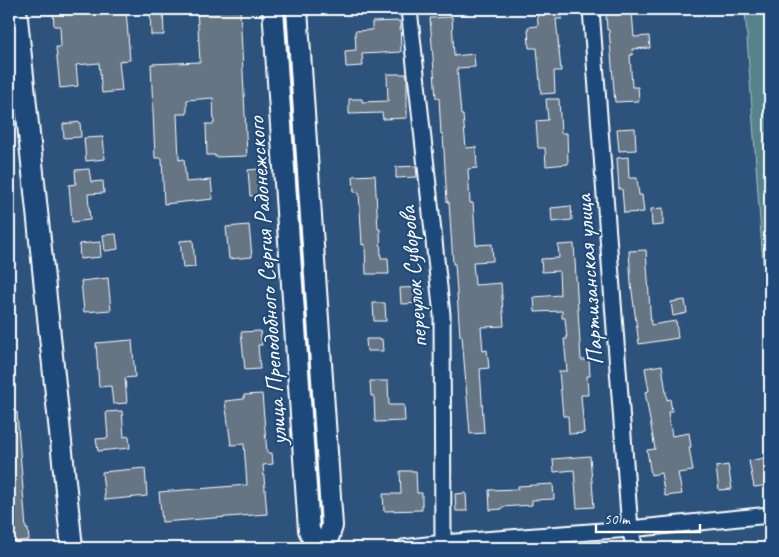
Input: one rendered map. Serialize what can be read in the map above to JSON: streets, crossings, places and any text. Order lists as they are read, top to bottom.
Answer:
{
  "streets": {
    "street": ["переулок Суворова", "Партизанская улица", "улица Преподобного Сергия Радонежского"]
  },
  "scale_bar": "50 m"
}
